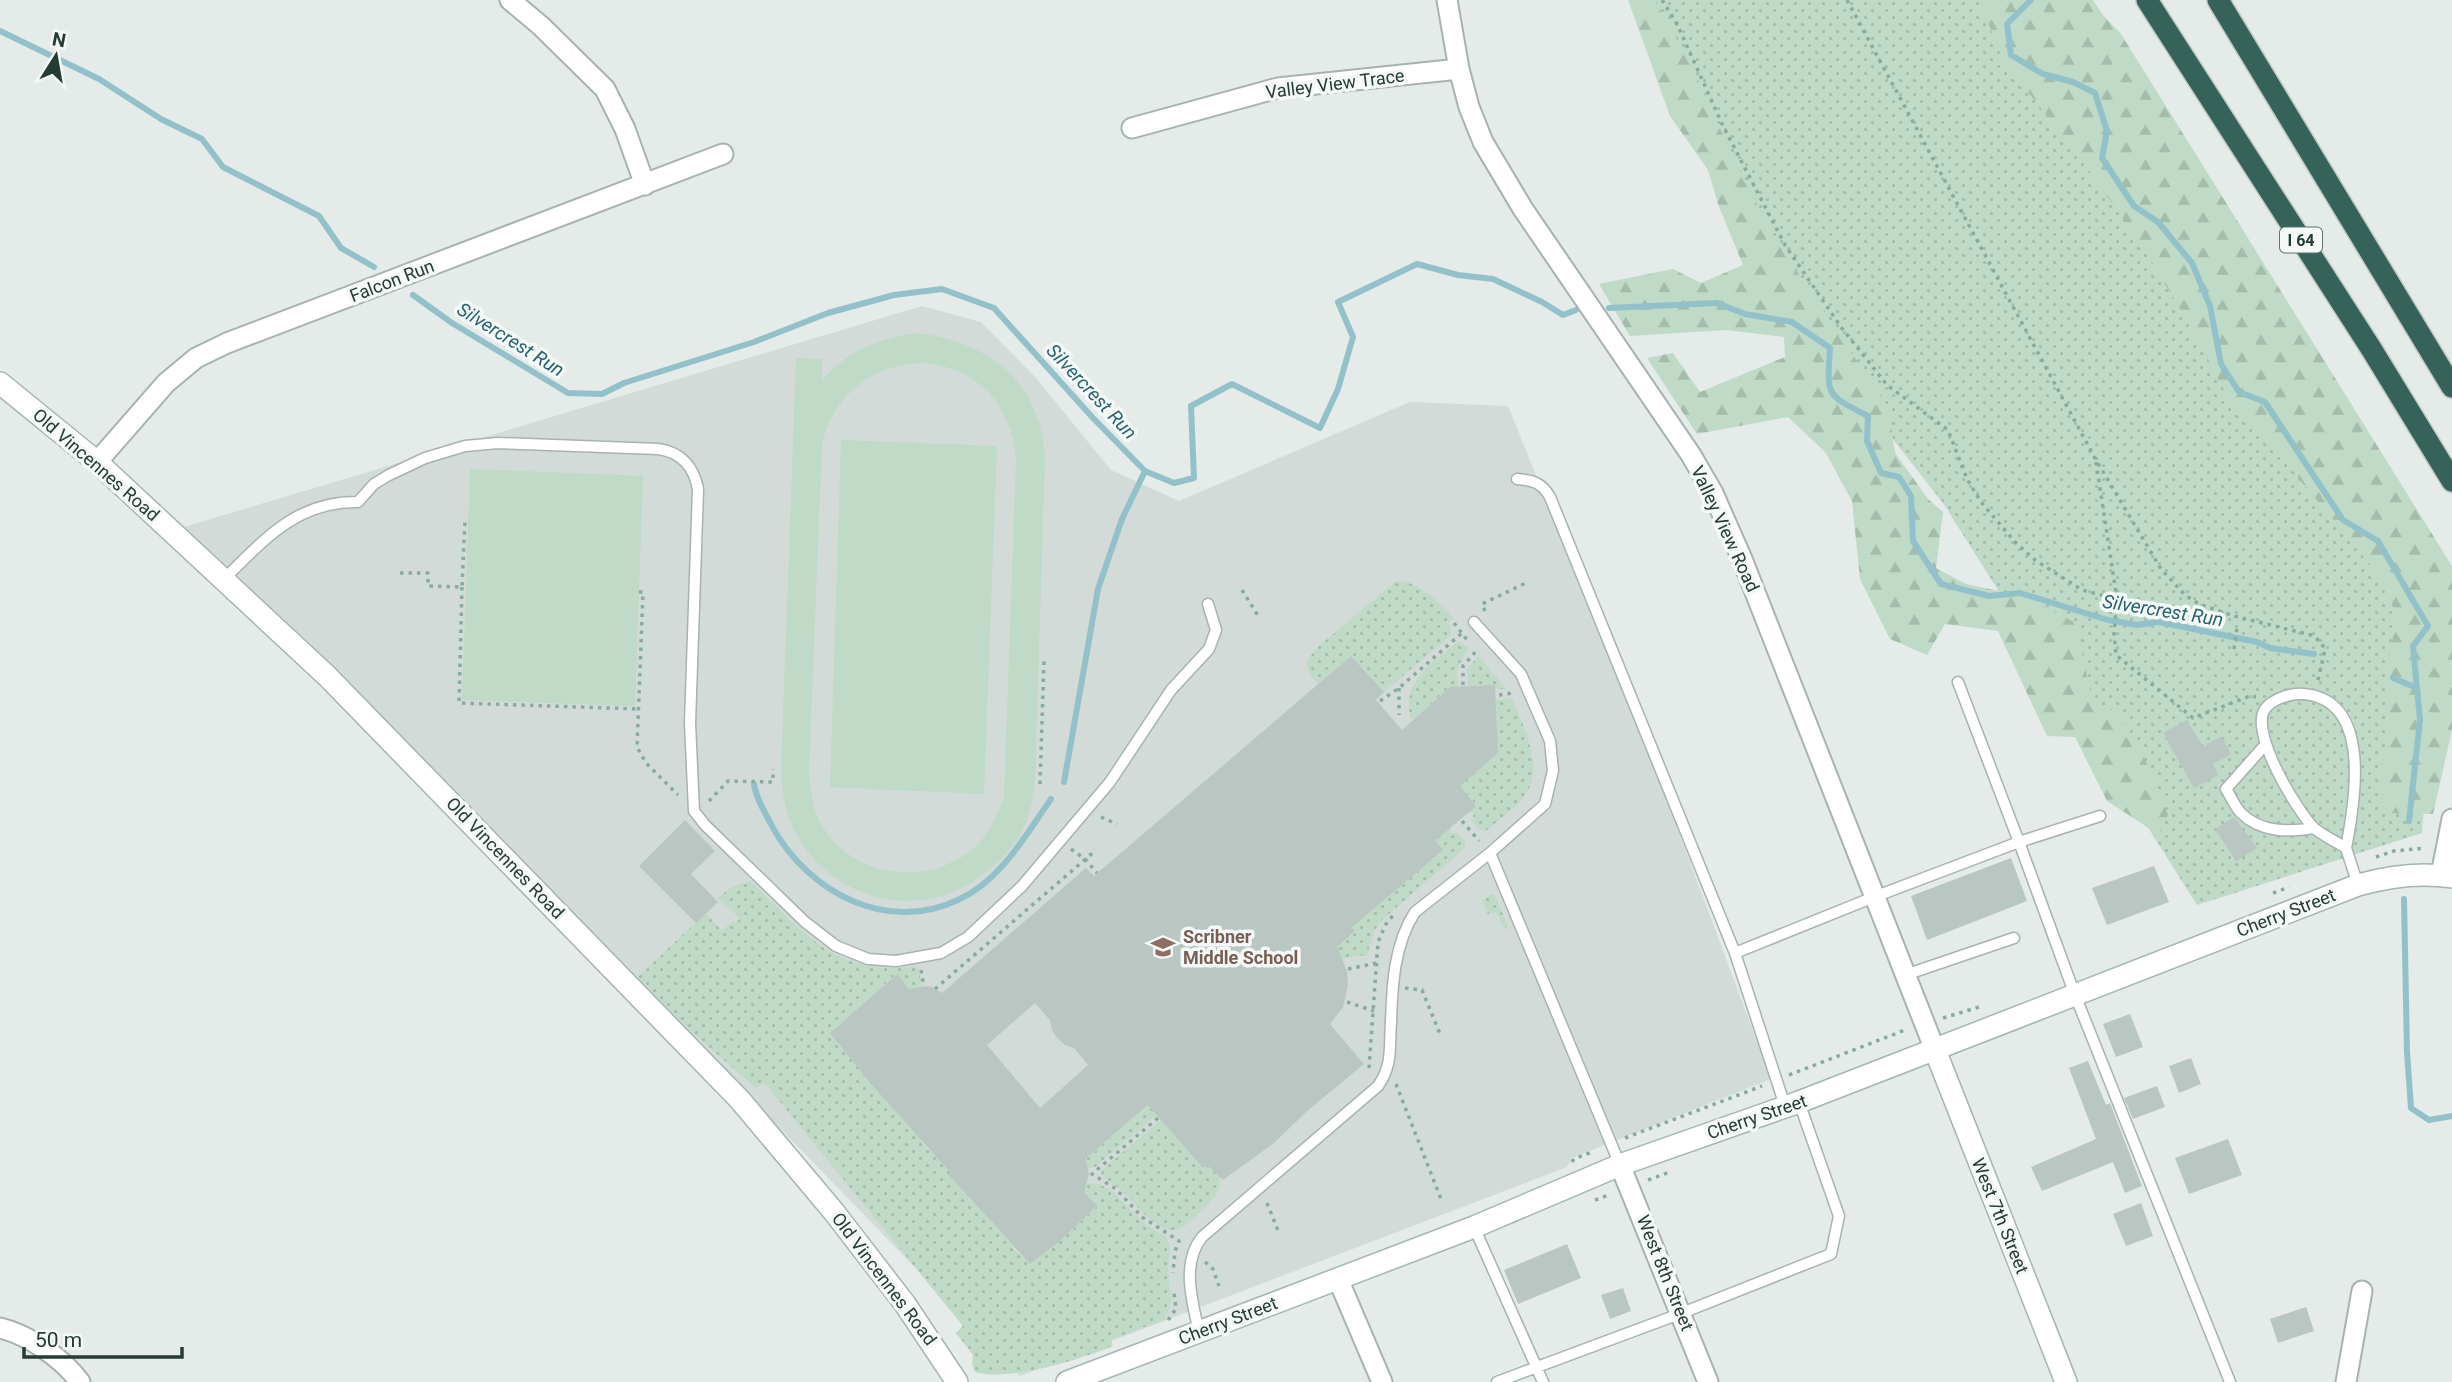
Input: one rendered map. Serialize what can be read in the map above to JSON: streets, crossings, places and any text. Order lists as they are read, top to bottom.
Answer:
{
  "streets": {
    "highway": ["I 64"],
    "street": [
      "Valley View Trace",
      "Falcon Run",
      "Old Vincennes Road",
      "Valley View Road",
      "Cherry Street",
      "West 7th Street",
      "West 8th Street"
    ]
  },
  "crossings": [
    ["Valley View Trace", "Valley View Road"],
    ["Falcon Run", "Old Vincennes Road"],
    ["Valley View Road", "Cherry Street"],
    ["Valley View Road", "West 7th Street"],
    ["Cherry Street", "West 7th Street"],
    ["Cherry Street", "West 8th Street"]
  ],
  "water": ["Silvercrest Run"],
  "places": {
    "school or university": ["Scribner Middle School"]
  },
  "scale_bar": "50 m",
  "north": "top"
}
